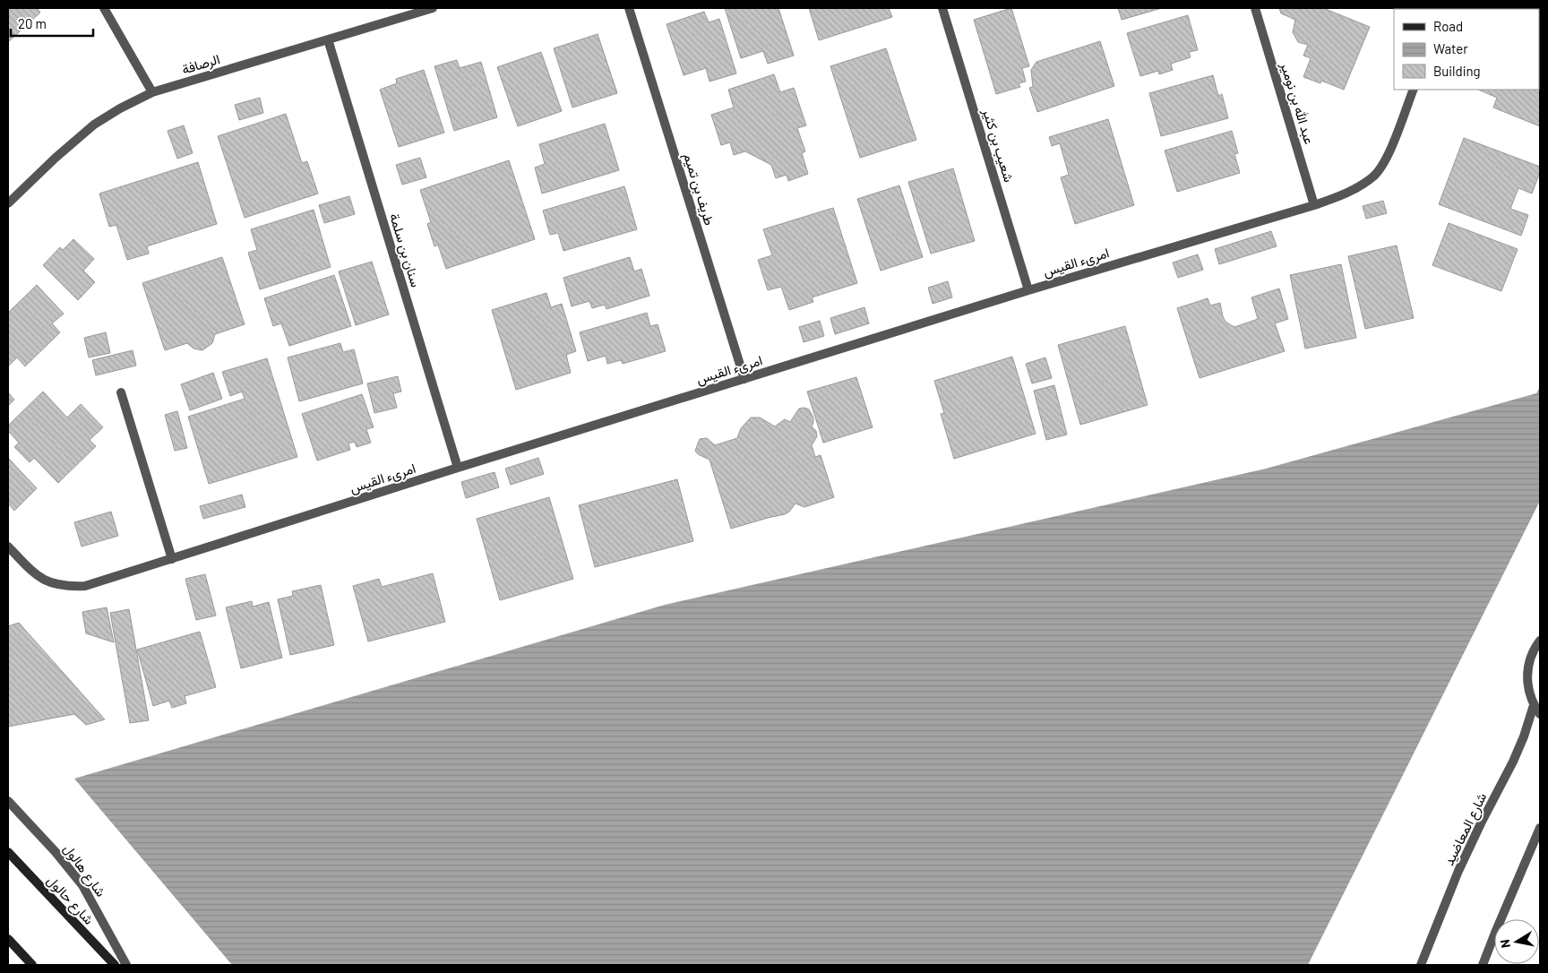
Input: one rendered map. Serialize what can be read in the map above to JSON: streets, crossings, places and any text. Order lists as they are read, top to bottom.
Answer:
{
  "streets": {
    "main road": ["شارع حالول"],
    "street": [
      "الرصافة",
      "عبد الله بن نومير",
      "شعيب بن كثير",
      "طريف بن تميم",
      "سنان بن سلمة",
      "امرىء القيس",
      "شارع المعاضيد",
      "شارع هالول"
    ]
  },
  "crossings": [
    ["الرصافة", "سنان بن سلمة"],
    ["عبد الله بن نومير", "امرىء القيس"],
    ["شعيب بن كثير", "امرىء القيس"],
    ["طريف بن تميم", "امرىء القيس"],
    ["سنان بن سلمة", "امرىء القيس"]
  ],
  "legend": ["Road", "Water", "Building"],
  "scale_bar": "20 m",
  "north": "left"
}
